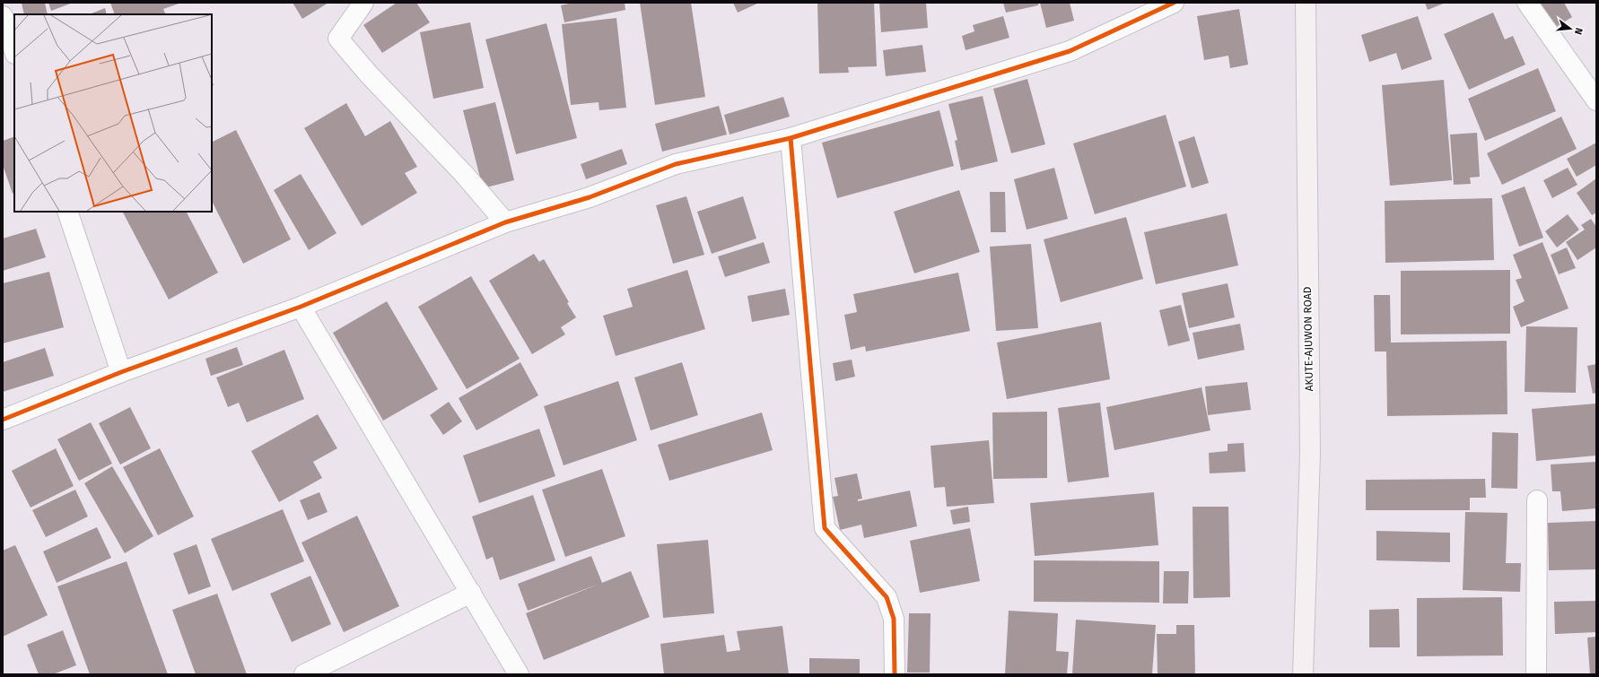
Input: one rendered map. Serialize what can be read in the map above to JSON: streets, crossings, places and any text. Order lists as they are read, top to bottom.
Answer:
{
  "streets": {
    "main road": ["AKUTE-AJUWON ROAD"]
  },
  "north": "right"
}
